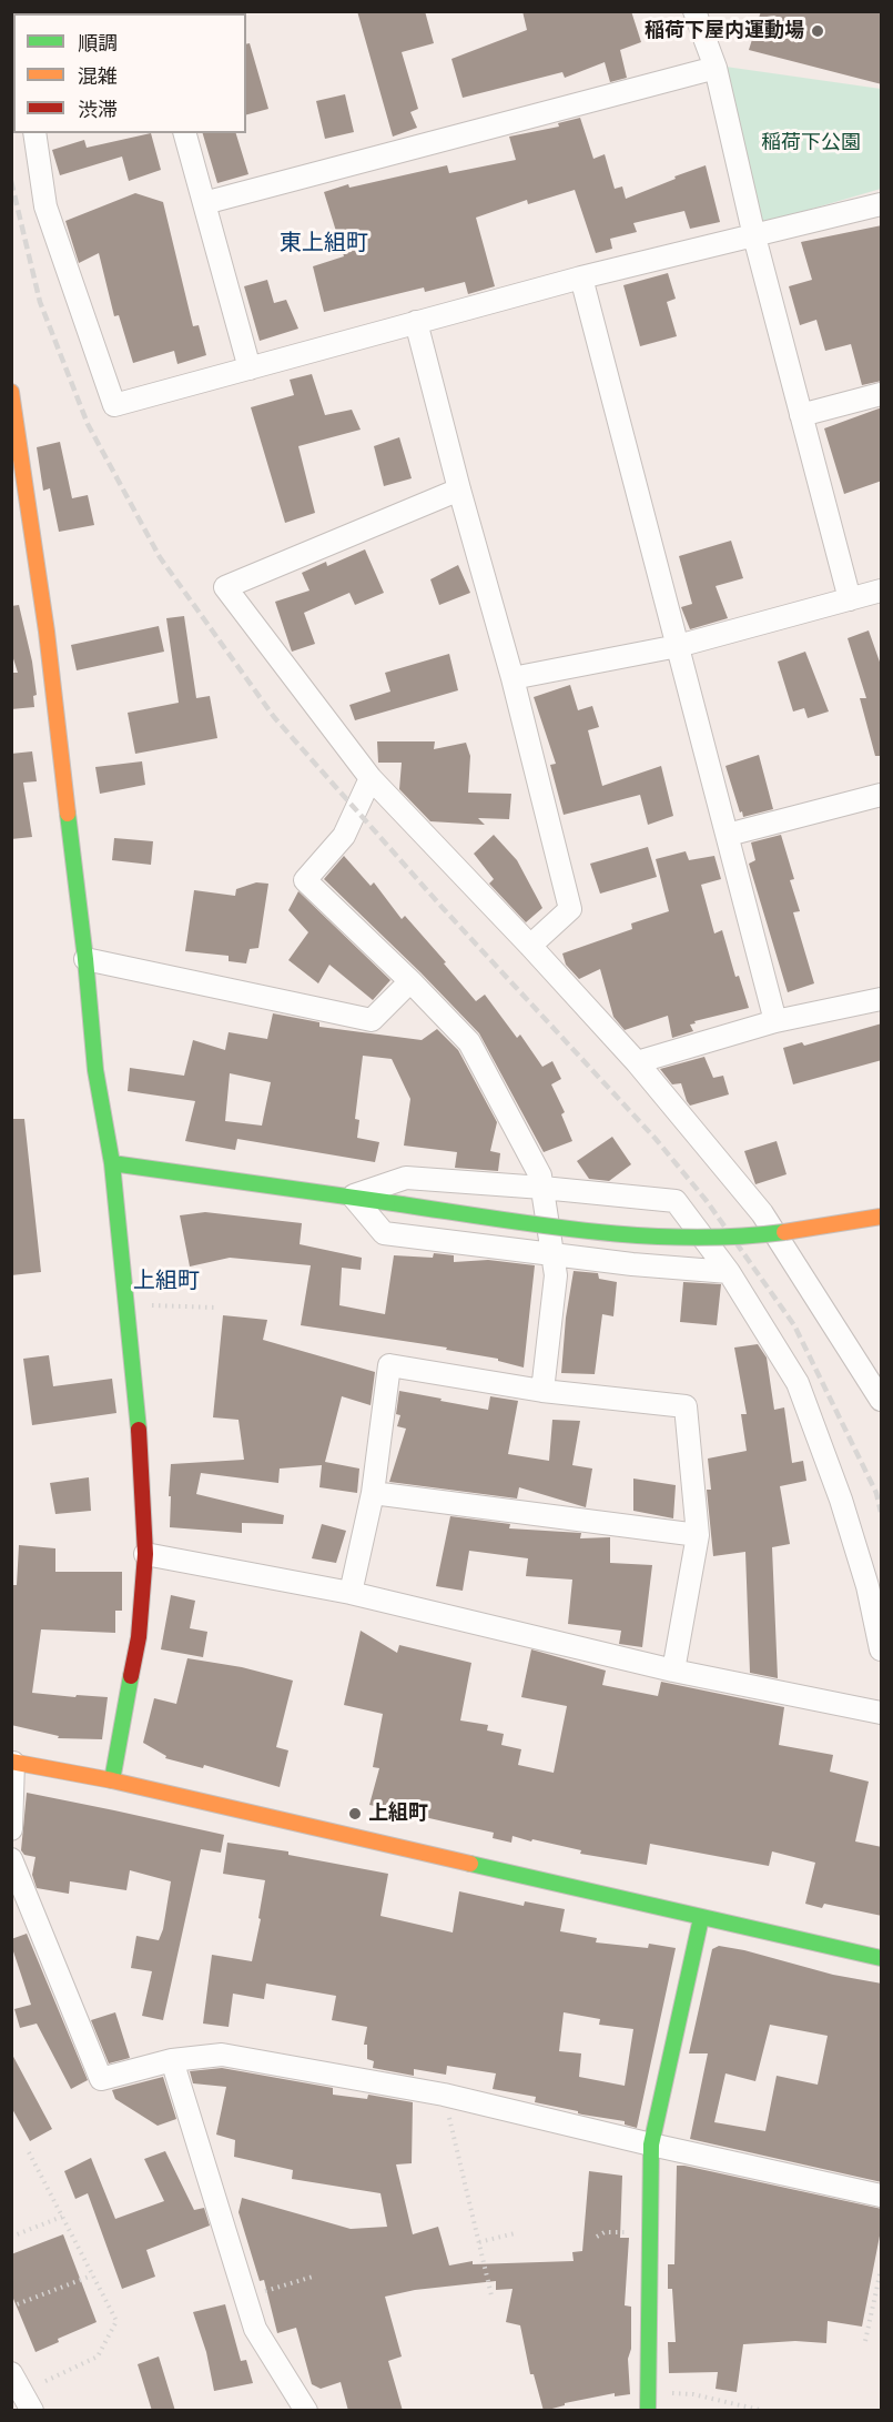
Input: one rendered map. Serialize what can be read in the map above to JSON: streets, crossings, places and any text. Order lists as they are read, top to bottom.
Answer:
{
  "districts": ["東上組町", "上組町"],
  "parks": ["稲荷下公園"],
  "places": ["稲荷下屋内運動場", "上組町"],
  "legend": ["順調", "混雑", "渋滞"]
}
